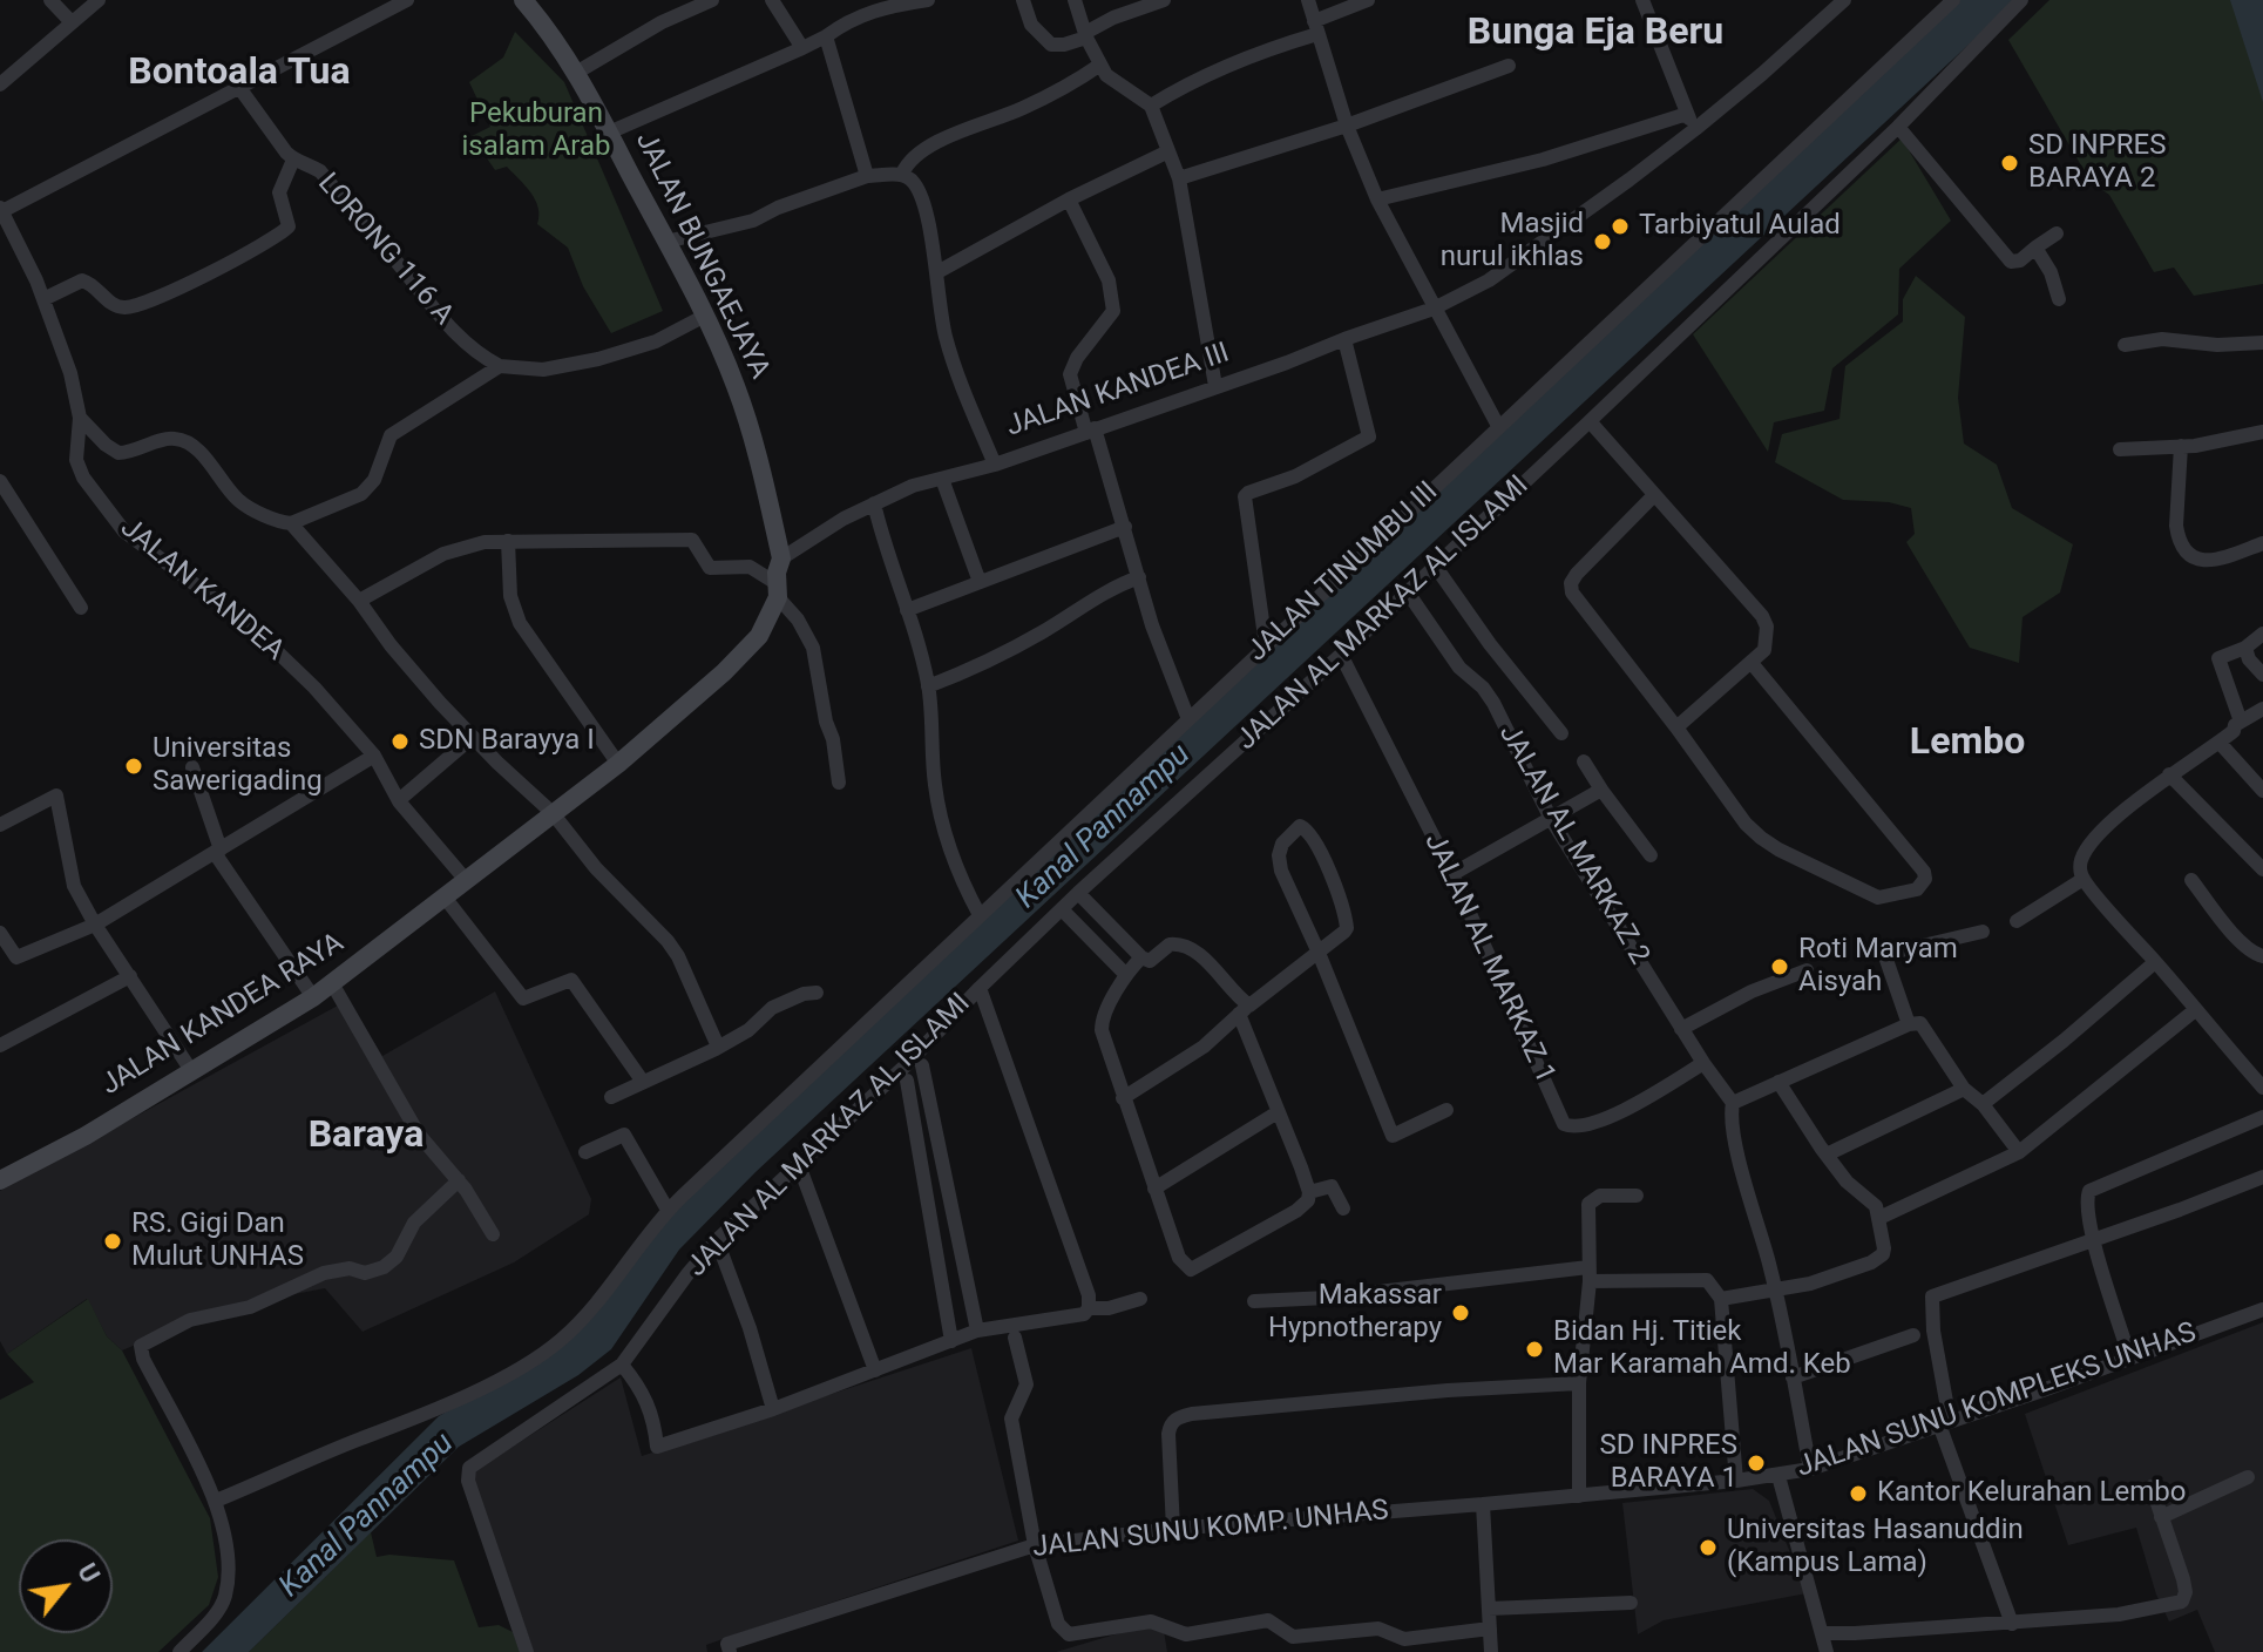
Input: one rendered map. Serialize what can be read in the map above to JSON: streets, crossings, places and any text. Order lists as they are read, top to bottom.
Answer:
{
  "streets": {
    "street": [
      "LORONG 116 A",
      "JALAN BUNGAEJAYA",
      "JALAN KANDEA III",
      "JALAN TINUMBU III",
      "JALAN KANDEA",
      "JALAN AL MARKAZ AL ISLAMI",
      "JALAN AL MARKAZ 2",
      "JALAN AL MARKAZ 1",
      "JALAN KANDEA RAYA",
      "JALAN SUNU KOMPLEKS UNHAS",
      "JALAN SUNU KOMP. UNHAS"
    ]
  },
  "crossings": [
    ["JALAN BUNGAEJAYA", "JALAN KANDEA III"],
    ["JALAN KANDEA", "JALAN KANDEA RAYA"],
    ["JALAN AL MARKAZ AL ISLAMI", "JALAN AL MARKAZ 2"],
    ["JALAN AL MARKAZ AL ISLAMI", "JALAN AL MARKAZ 1"],
    ["JALAN AL MARKAZ 2", "JALAN AL MARKAZ 1"],
    ["JALAN SUNU KOMPLEKS UNHAS", "JALAN SUNU KOMP. UNHAS"]
  ],
  "districts": [
    "Bunga Eja Beru",
    "Bontoala Tua",
    "Lembo",
    "Baraya"
  ],
  "water": ["Kanal Pannampu"],
  "parks": ["Pekuburan isalam Arab"],
  "places": [
    "SD INPRES BARAYA 2",
    "Tarbiyatul Aulad",
    "Masjid nurul ikhlas",
    "SDN Barayya I",
    "Universitas Sawerigading",
    "Roti Maryam Aisyah",
    "RS. Gigi Dan Mulut UNHAS",
    "Makassar Hypnotherapy",
    "Bidan Hj. Titiek Mar Karamah Amd. Keb",
    "SD INPRES BARAYA 1",
    "Kantor Kelurahan Lembo",
    "Universitas Hasanuddin (Kampus Lama)"
  ],
  "north": "top right"
}
